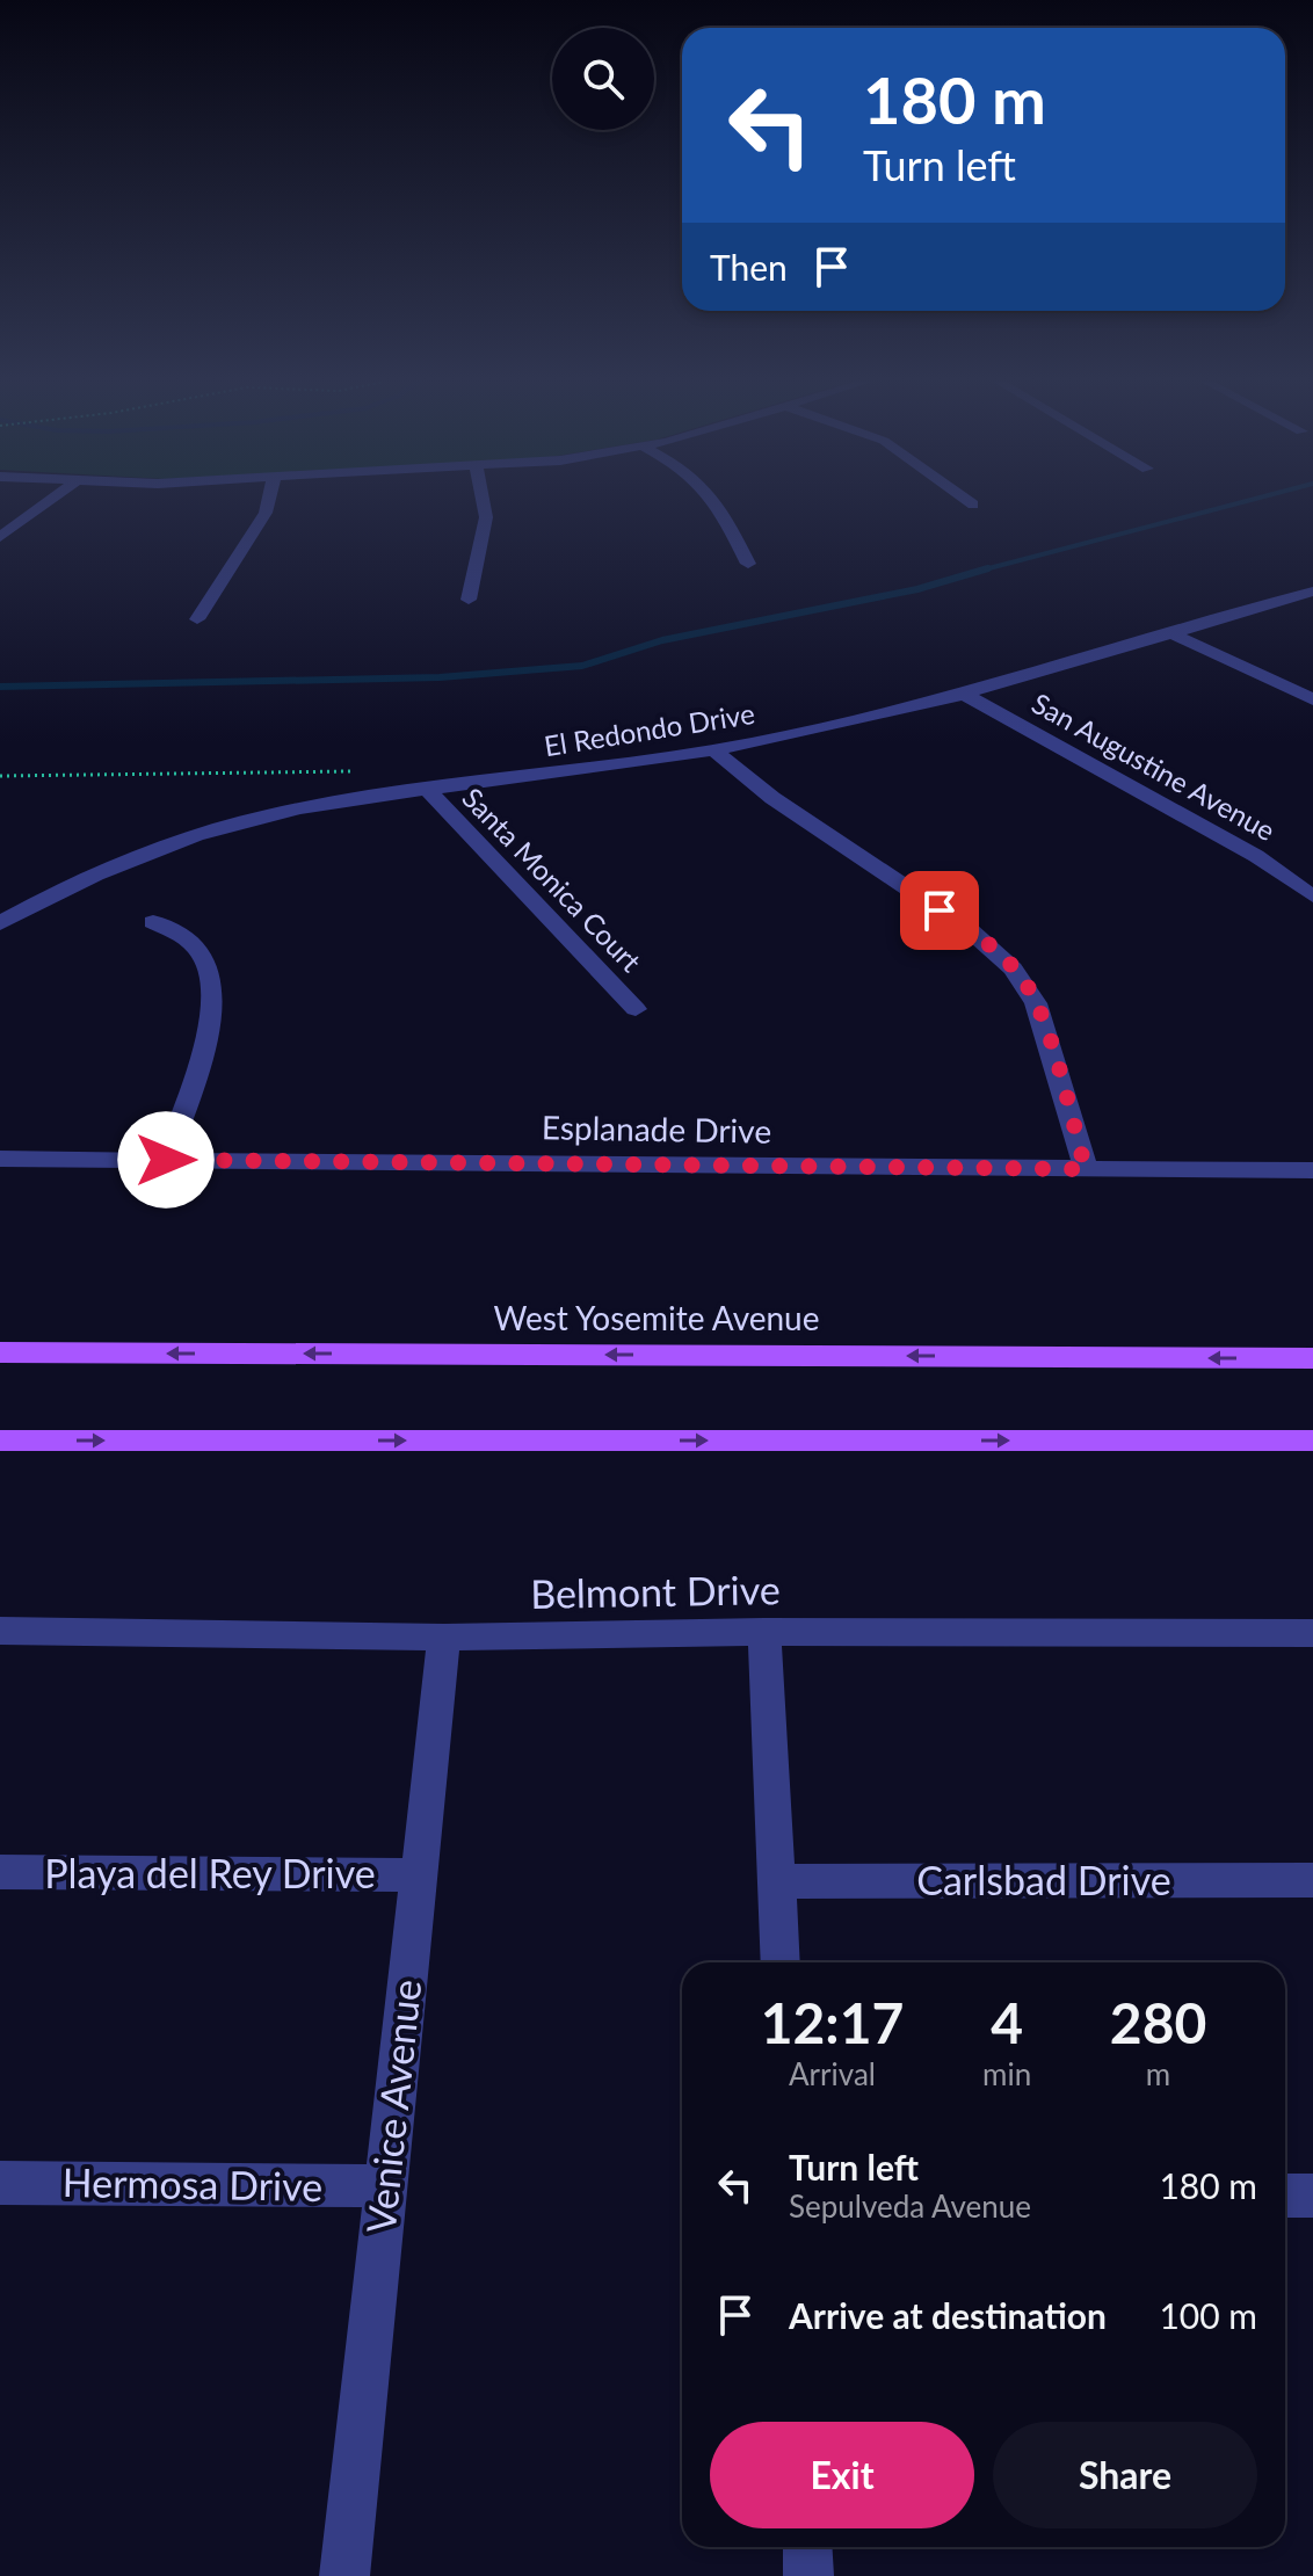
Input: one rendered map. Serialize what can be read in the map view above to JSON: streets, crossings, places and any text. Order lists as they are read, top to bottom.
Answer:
{
  "streets": {
    "main road": ["West Yosemite Avenue"],
    "street": [
      "El Redondo Drive",
      "San Augustine Avenue",
      "Santa Monica Court",
      "Esplanade Drive",
      "Belmont Drive",
      "Playa del Rey Drive",
      "Carlsbad Drive",
      "Venice Avenue",
      "Hermosa Drive"
    ]
  },
  "crossings": [
    ["El Redondo Drive", "San Augustine Avenue"],
    ["El Redondo Drive", "Santa Monica Court"],
    ["Belmont Drive", "Venice Avenue"],
    ["Playa del Rey Drive", "Venice Avenue"],
    ["Venice Avenue", "Hermosa Drive"]
  ],
  "page": {
    "turn": ["180 m", "Turn left"],
    "then": "Then",
    "eta": [
      "12:17",
      "Arrival",
      "4",
      "min",
      "280",
      "m"
    ],
    "list": [
      {
        "name": "Turn left",
        "note": "Sepulveda Avenue",
        "value": "180 m"
      },
      {
        "name": "Arrive at destination",
        "value": "100 m"
      }
    ],
    "buttons": ["Exit", "Share"]
  }
}
